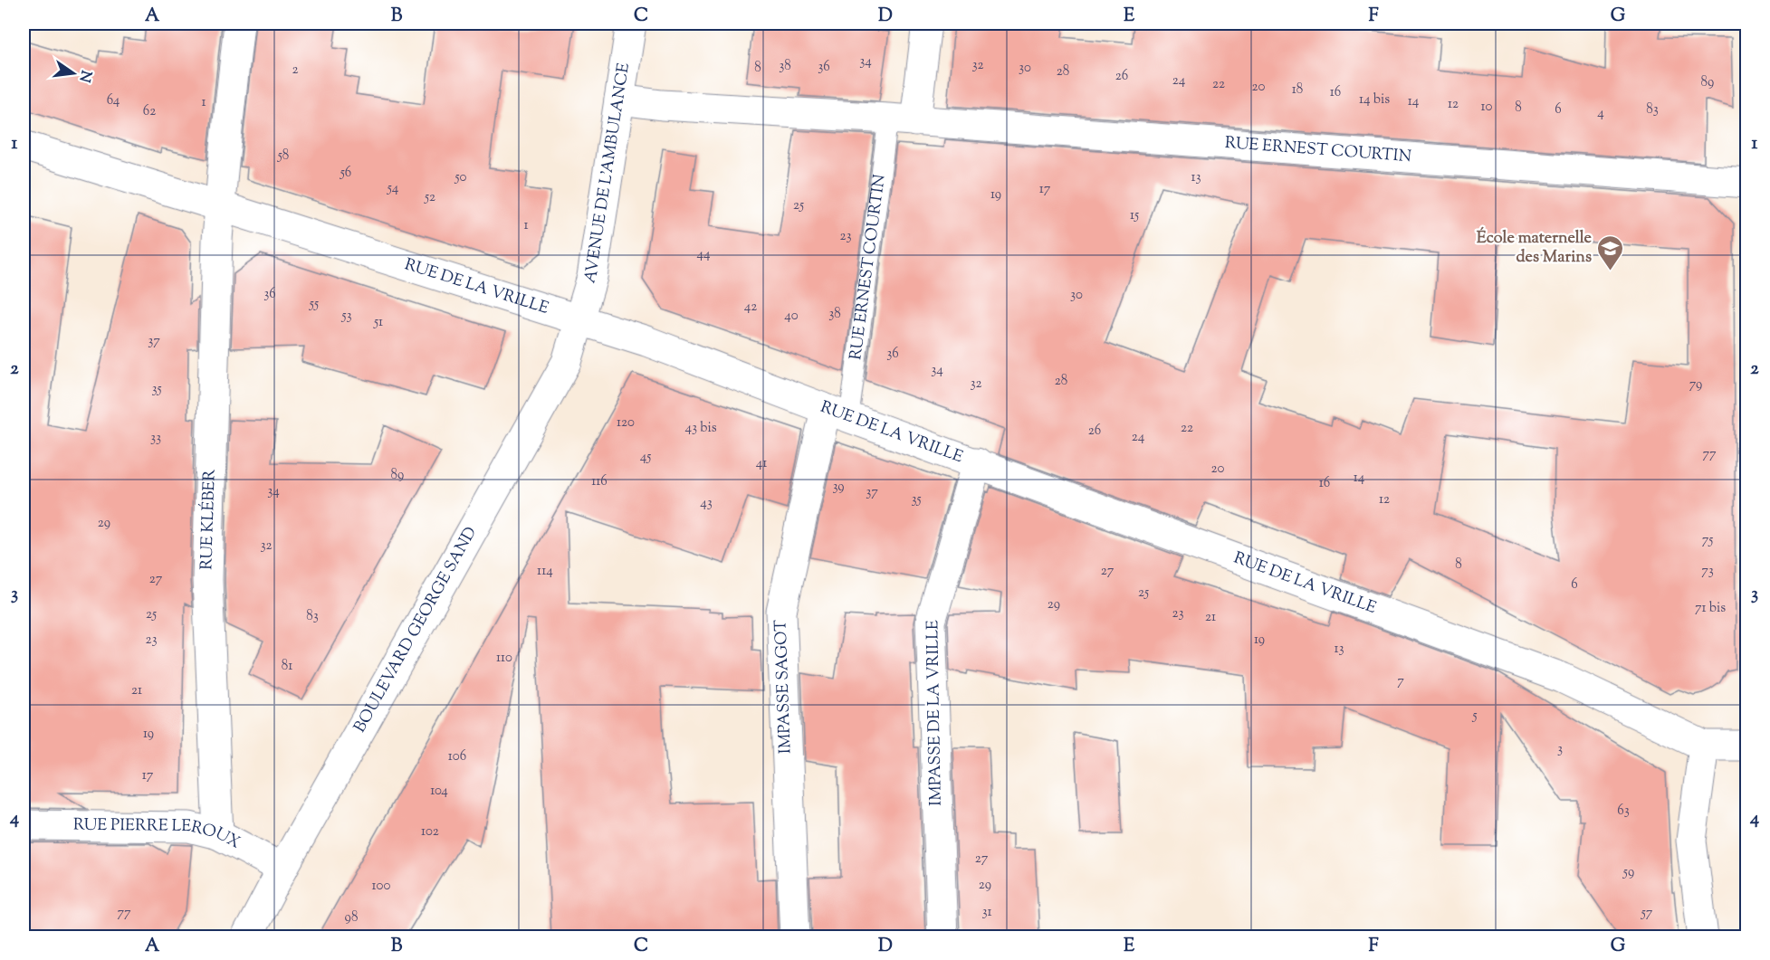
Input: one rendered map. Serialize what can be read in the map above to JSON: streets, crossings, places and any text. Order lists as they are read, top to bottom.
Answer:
{
  "streets": {
    "street": [
      "RUE ERNEST COURTIN",
      "AVENUE DE L'AMBULANCE",
      "RUE DE LA VRILLE",
      "RUE KLÉBER",
      "BOULEVARD GEORGE SAND",
      "IMPASSE SAGOT",
      "IMPASSE DE LA VRILLE",
      "RUE PIERRE LEROUX"
    ]
  },
  "crossings": [
    ["RUE ERNEST COURTIN", "AVENUE DE L'AMBULANCE"],
    ["RUE ERNEST COURTIN", "RUE DE LA VRILLE"],
    ["RUE ERNEST COURTIN", "IMPASSE SAGOT"],
    ["AVENUE DE L'AMBULANCE", "RUE DE LA VRILLE"],
    ["AVENUE DE L'AMBULANCE", "BOULEVARD GEORGE SAND"],
    ["RUE DE LA VRILLE", "RUE KLÉBER"],
    ["RUE DE LA VRILLE", "BOULEVARD GEORGE SAND"],
    ["RUE DE LA VRILLE", "IMPASSE SAGOT"],
    ["RUE DE LA VRILLE", "IMPASSE DE LA VRILLE"],
    ["RUE KLÉBER", "RUE PIERRE LEROUX"],
    ["BOULEVARD GEORGE SAND", "RUE PIERRE LEROUX"]
  ],
  "places": {
    "school or university": ["École maternelle des Marins"]
  },
  "house_numbers": [
    "34",
    "32",
    "38",
    "36",
    "8",
    "30",
    "2",
    "28",
    "26",
    "24",
    "89",
    "22",
    "20",
    "18",
    "16",
    "14 bis",
    "64",
    "14",
    "1",
    "12",
    "10",
    "8",
    "6",
    "83",
    "62",
    "4",
    "58",
    "56",
    "50",
    "13",
    "54",
    "17",
    "19",
    "52",
    "25",
    "15",
    "1",
    "23",
    "44",
    "36",
    "30",
    "55",
    "42",
    "38",
    "53",
    "40",
    "51",
    "37",
    "36",
    "34",
    "28",
    "32",
    "79",
    "35",
    "120",
    "43 bis",
    "22",
    "26",
    "24",
    "33",
    "77",
    "45",
    "41",
    "20",
    "89",
    "14",
    "116",
    "16",
    "39",
    "34",
    "37",
    "35",
    "12",
    "43",
    "29",
    "75",
    "32",
    "8",
    "114",
    "27",
    "73",
    "27",
    "6",
    "25",
    "29",
    "71 bis",
    "23",
    "25",
    "83",
    "21",
    "23",
    "19",
    "13",
    "110",
    "81",
    "7",
    "21",
    "5",
    "19",
    "3",
    "106",
    "17",
    "104",
    "63",
    "102",
    "27",
    "59",
    "29",
    "100",
    "31",
    "77",
    "57",
    "98"
  ],
  "north": "right",
  "grid": {
    "columns": [
      "A",
      "B",
      "C",
      "D",
      "E",
      "F",
      "G"
    ],
    "rows": [
      "1",
      "2",
      "3",
      "4"
    ]
  }
}
